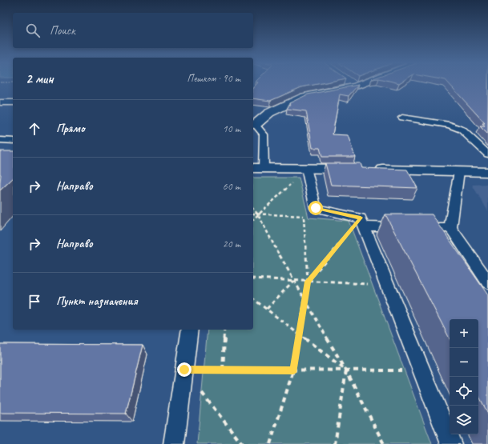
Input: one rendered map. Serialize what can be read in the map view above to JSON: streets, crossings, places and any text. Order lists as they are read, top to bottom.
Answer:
{
  "page": {
    "search": "Поиск",
    "heading": ["2 мин", "Пешком · 90 m"],
    "list": [
      ["Прямо", "10 m"],
      ["Направо", "60 m"],
      ["Направо", "20 m"],
      "Пункт назначения"
    ],
    "map_buttons": ["+", "−"]
  }
}
